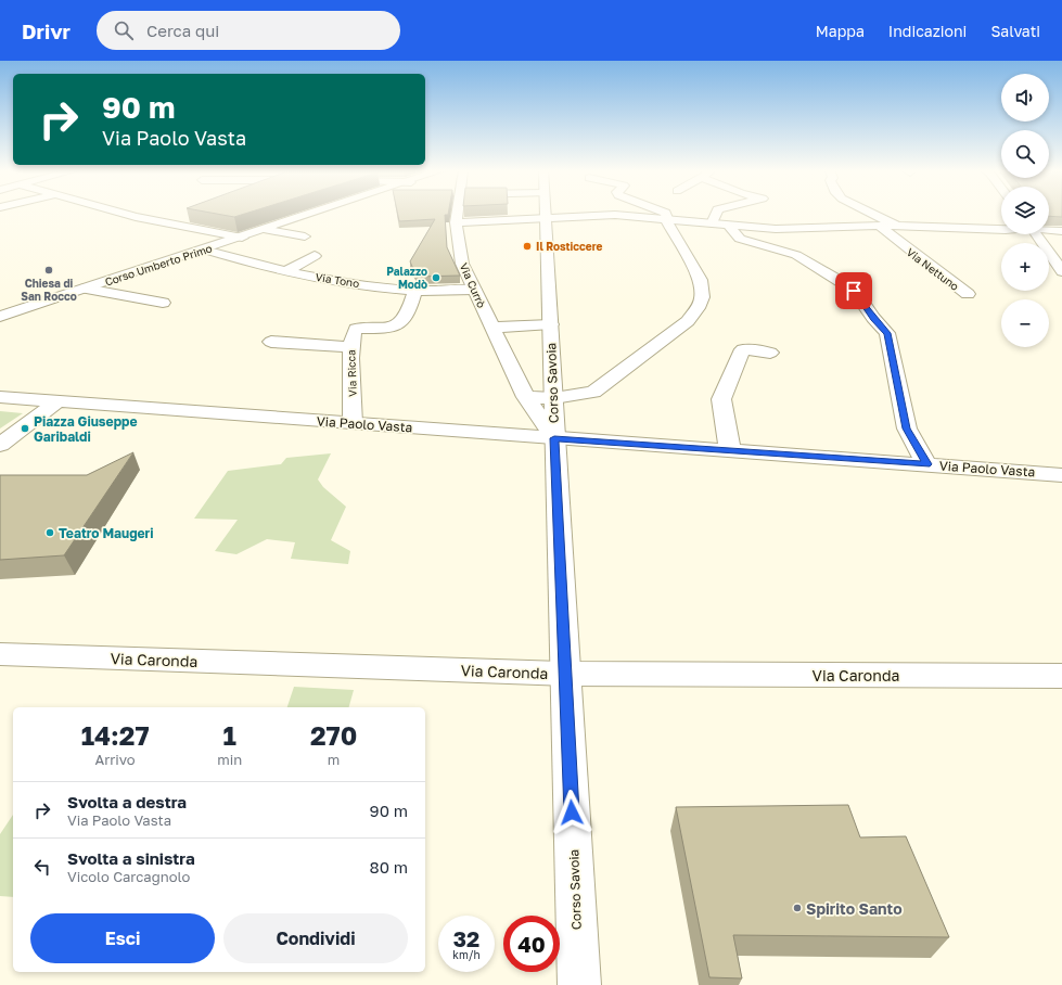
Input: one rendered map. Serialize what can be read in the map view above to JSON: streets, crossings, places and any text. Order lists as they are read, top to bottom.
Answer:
{
  "streets": {
    "street": [
      "Corso Umberto Primo",
      "Via Nettuno",
      "Via Tono",
      "Via Currò",
      "Via Ricca",
      "Corso Savoia",
      "Via Paolo Vasta",
      "Via Caronda"
    ]
  },
  "crossings": [
    ["Corso Umberto Primo", "Via Tono"],
    ["Via Tono", "Via Currò"],
    ["Via Tono", "Via Ricca"],
    ["Via Currò", "Corso Savoia"],
    ["Via Currò", "Via Paolo Vasta"],
    ["Via Ricca", "Via Paolo Vasta"],
    ["Corso Savoia", "Via Paolo Vasta"],
    ["Corso Savoia", "Via Caronda"]
  ],
  "places": [
    "Il Rosticcere",
    "Chiesa di San Rocco",
    "Palazzo Modò",
    "Piazza Giuseppe Garibaldi",
    "Teatro Maugeri",
    "Spirito Santo"
  ],
  "page": {
    "header": "Drivr",
    "search": "Cerca qui",
    "nav": ["Mappa", "Indicazioni", "Salvati"],
    "map_buttons": ["+", "−"],
    "turn": ["90 m", "Via Paolo Vasta"],
    "eta": [
      "14:27",
      "Arrivo",
      "1",
      "min",
      "270",
      "m"
    ],
    "list": [
      {
        "name": "Svolta a destra",
        "note": "Via Paolo Vasta",
        "value": "90 m"
      },
      {
        "name": "Svolta a sinistra",
        "note": "Vicolo Carcagnolo",
        "value": "80 m"
      }
    ],
    "buttons": ["Esci", "Condividi"],
    "speed": "32 km/h",
    "limit": "40"
  }
}
